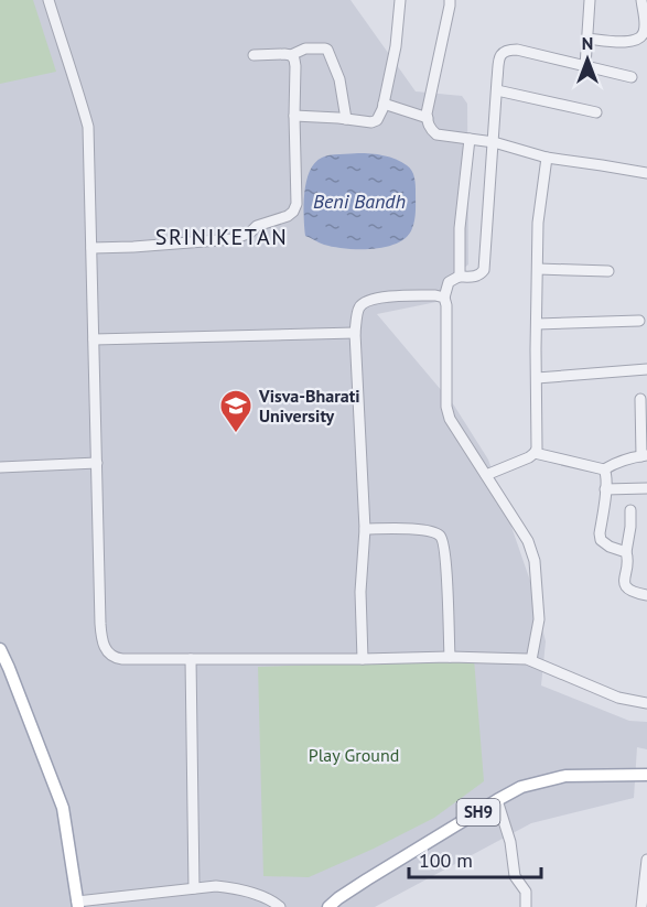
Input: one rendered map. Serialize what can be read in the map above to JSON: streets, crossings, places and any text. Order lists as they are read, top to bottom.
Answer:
{
  "streets": {
    "main road": ["SH9"]
  },
  "districts": ["SRINIKETAN"],
  "water": ["Beni Bandh"],
  "parks": ["Play Ground"],
  "places": {
    "school or university": ["Visva-Bharati University"]
  },
  "scale_bar": "100 m",
  "north": "top"
}
